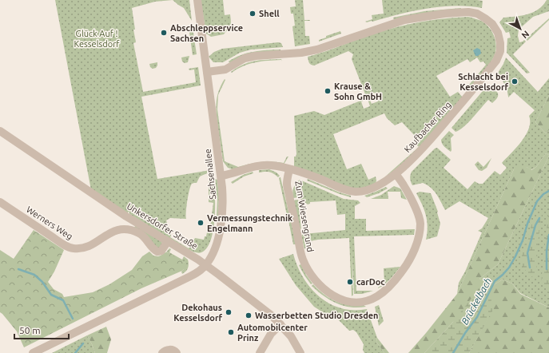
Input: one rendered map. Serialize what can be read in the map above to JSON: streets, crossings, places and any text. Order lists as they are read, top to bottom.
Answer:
{
  "streets": {
    "street": [
      "Kaufbacher Ring",
      "Sachsenallee",
      "Zum Wiesengrund",
      "Werners Weg",
      "Unkersdorfer Straße"
    ]
  },
  "crossings": [
    ["Kaufbacher Ring", "Sachsenallee"],
    ["Kaufbacher Ring", "Zum Wiesengrund"],
    ["Sachsenallee", "Unkersdorfer Straße"],
    ["Werners Weg", "Unkersdorfer Straße"]
  ],
  "water": ["Brückelbach"],
  "parks": ["Glück Auf ! Kesselsdorf"],
  "places": [
    "Shell",
    "Abschleppservice Sachsen",
    "Schlacht bei Kesselsdorf",
    "Krause & Sohn GmbH",
    "Vermessungstechnik Engelmann",
    "carDoc",
    "Dekohaus Kesselsdorf",
    "Wasserbetten Studio Dresden",
    "Automobilcenter Prinz"
  ],
  "scale_bar": "50 m",
  "north": "bottom right"
}
